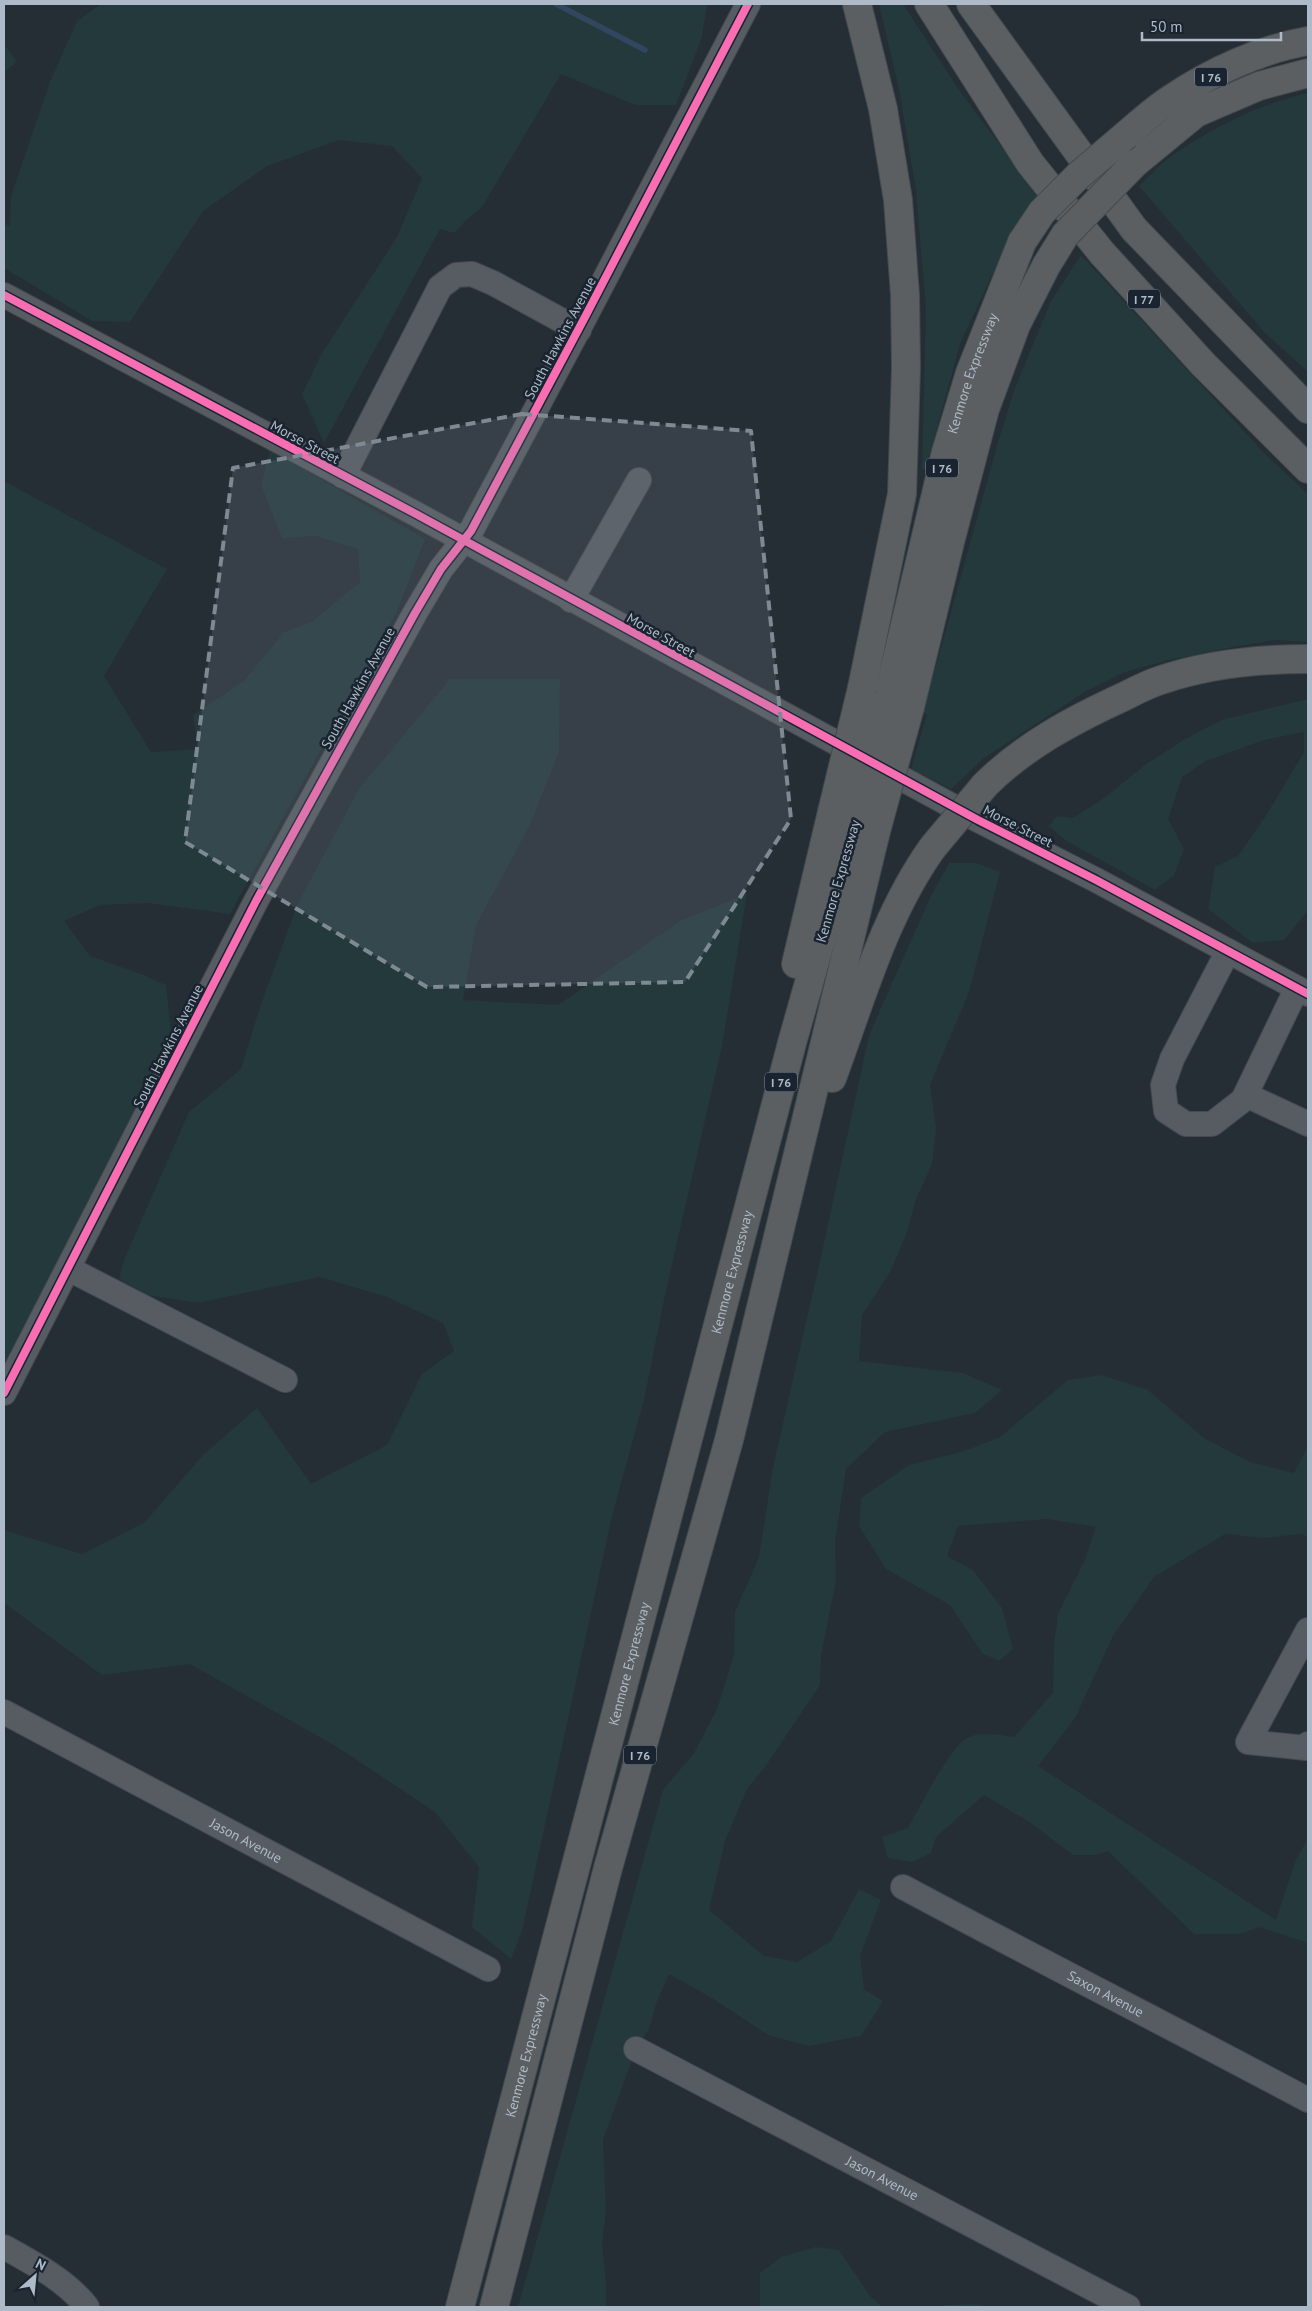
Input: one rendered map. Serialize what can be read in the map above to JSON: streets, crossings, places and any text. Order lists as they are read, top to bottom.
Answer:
{
  "streets": {
    "highway": ["I 76", "I 77", "Kenmore Expressway"],
    "street": [
      "South Hawkins Avenue",
      "Morse Street",
      "Jason Avenue",
      "Saxon Avenue"
    ]
  },
  "crossings": [
    ["South Hawkins Avenue", "Morse Street"]
  ],
  "scale_bar": "50 m",
  "north": "top right"
}
